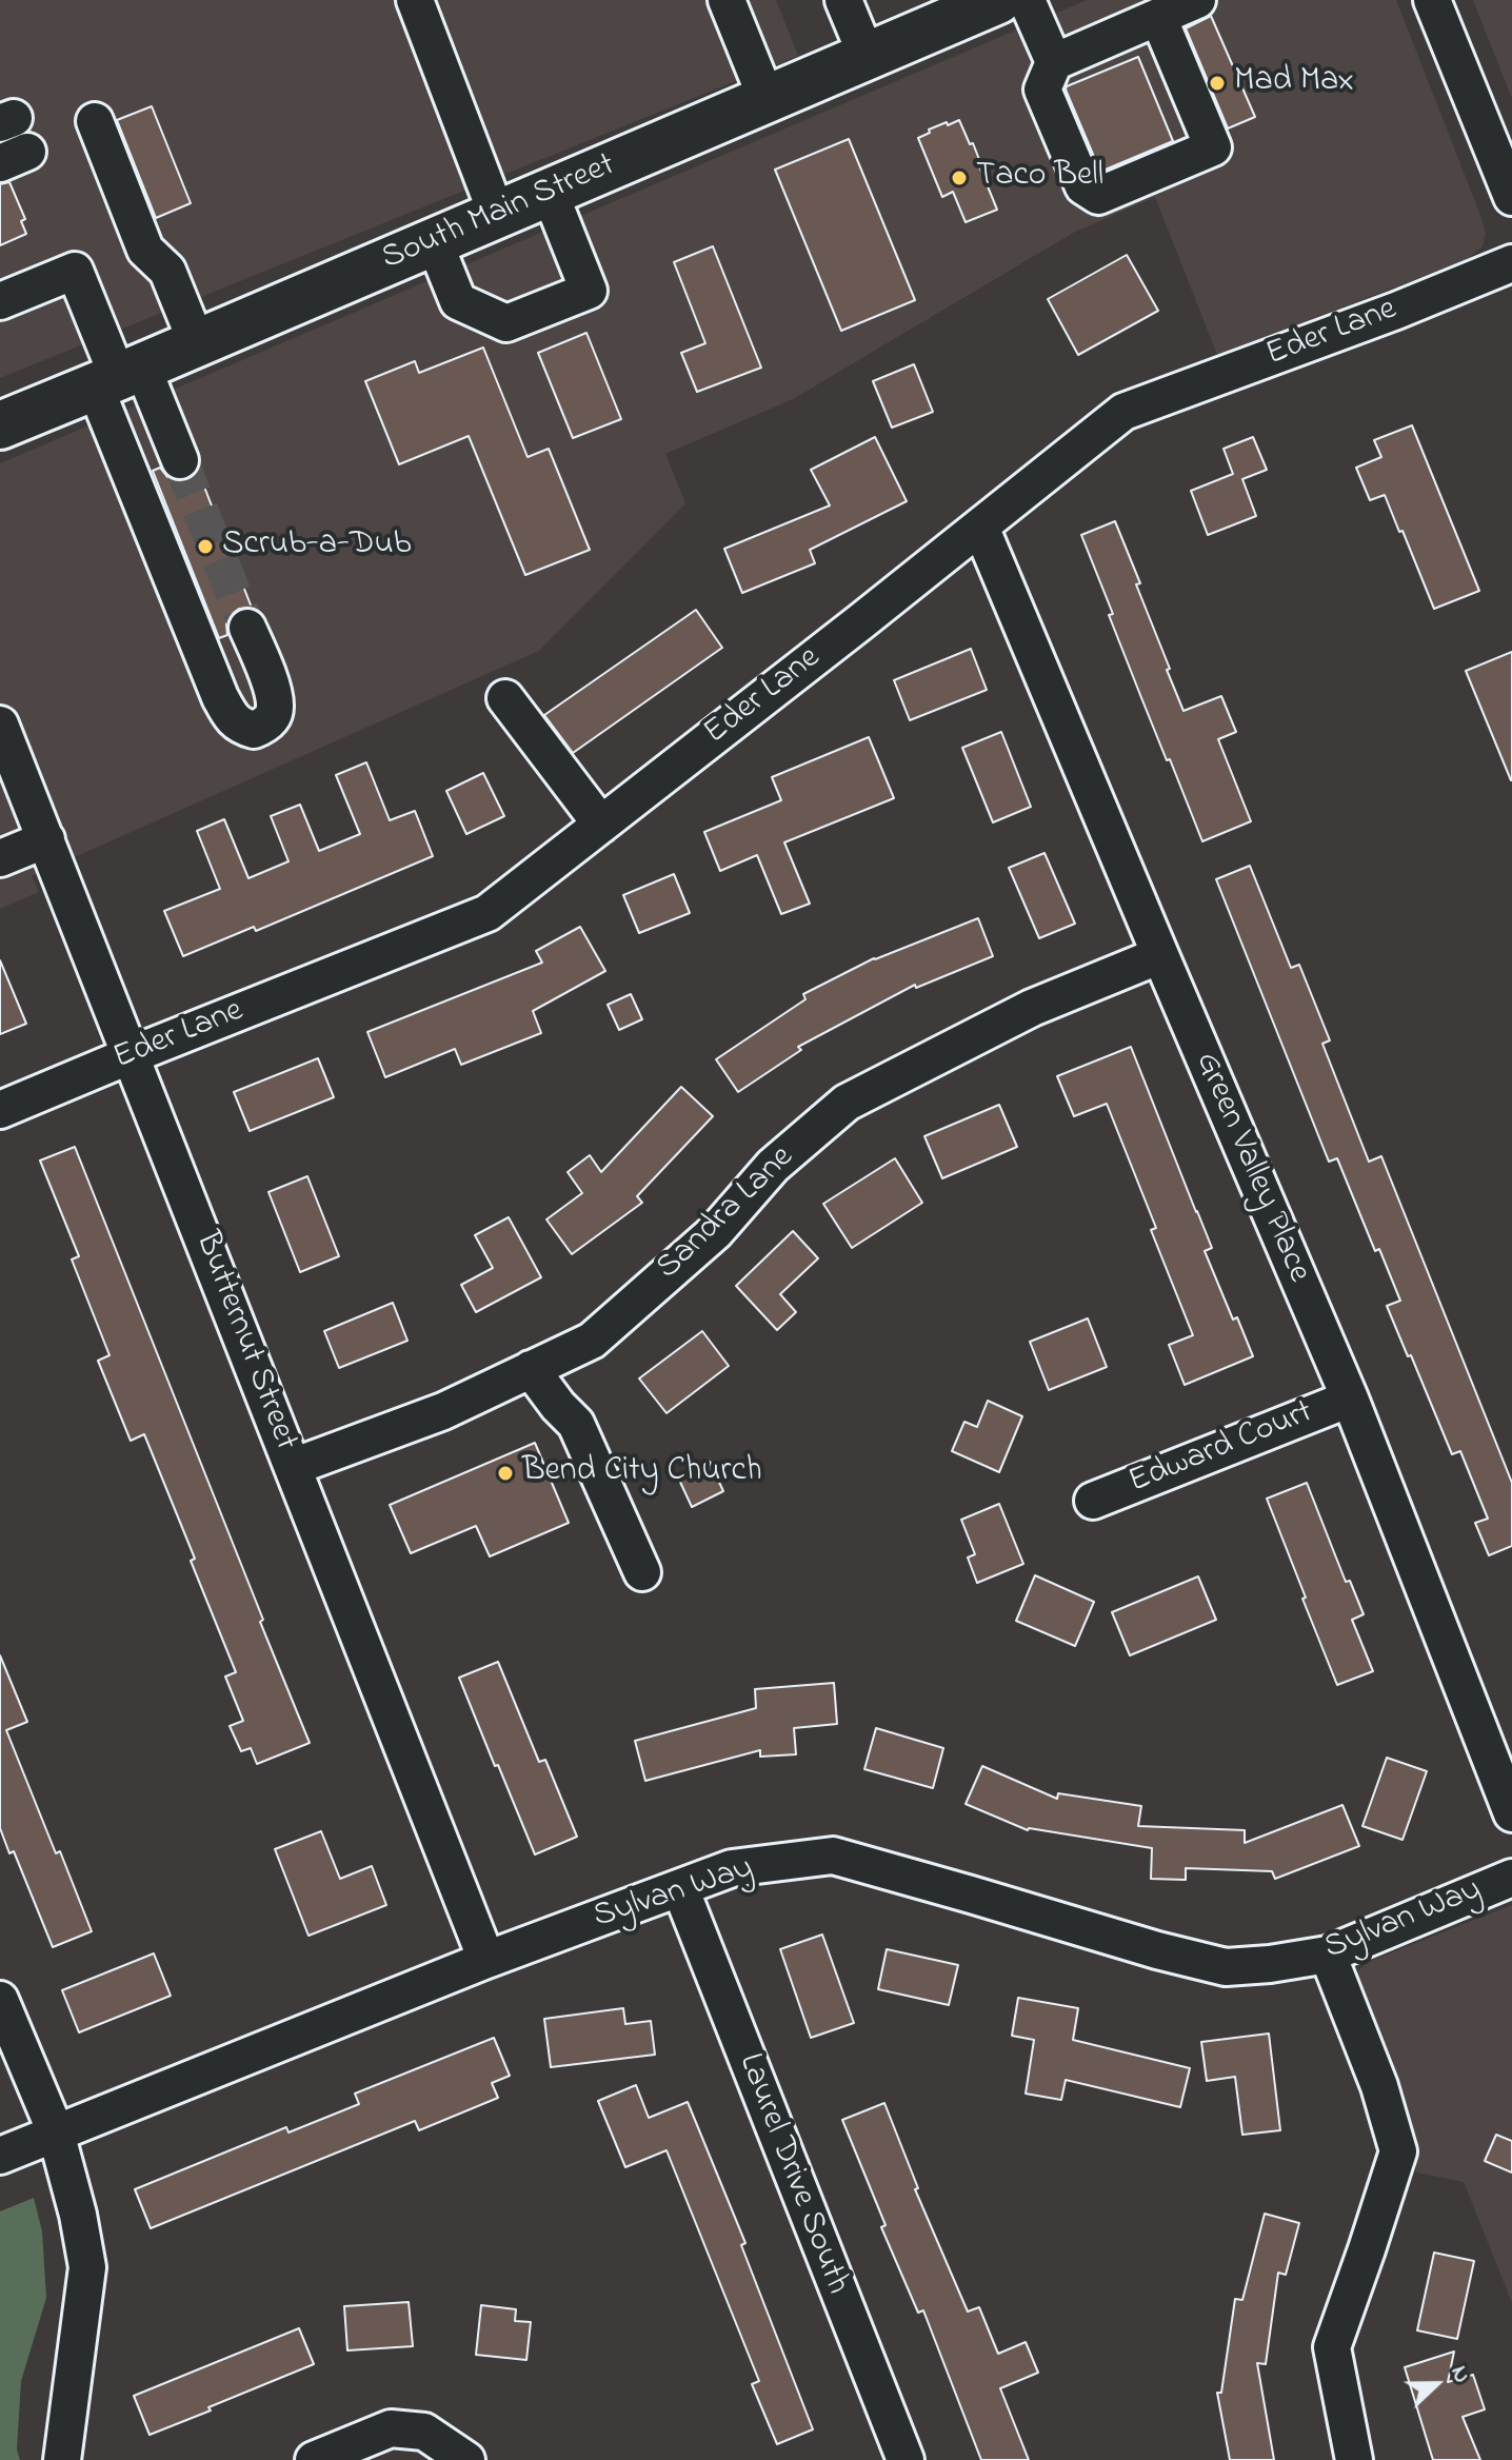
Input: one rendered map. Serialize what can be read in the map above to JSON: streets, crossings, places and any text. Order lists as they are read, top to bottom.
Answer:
{
  "streets": {
    "main road": ["South Main Street"],
    "street": [
      "Eder Lane",
      "Green Valley Place",
      "Sandra Lane",
      "Butternut Street",
      "Edward Court",
      "Sylvan Way",
      "Laurel Drive South"
    ]
  },
  "crossings": [
    ["Eder Lane", "Green Valley Place"],
    ["Eder Lane", "Butternut Street"],
    ["Green Valley Place", "Sandra Lane"],
    ["Green Valley Place", "Edward Court"],
    ["Sandra Lane", "Butternut Street"],
    ["Butternut Street", "Sylvan Way"],
    ["Sylvan Way", "Laurel Drive South"]
  ],
  "places": [
    "Mad Max",
    "Taco Bell",
    "Scrub-a-Dub",
    "Bend City Church"
  ],
  "north": "right"
}
